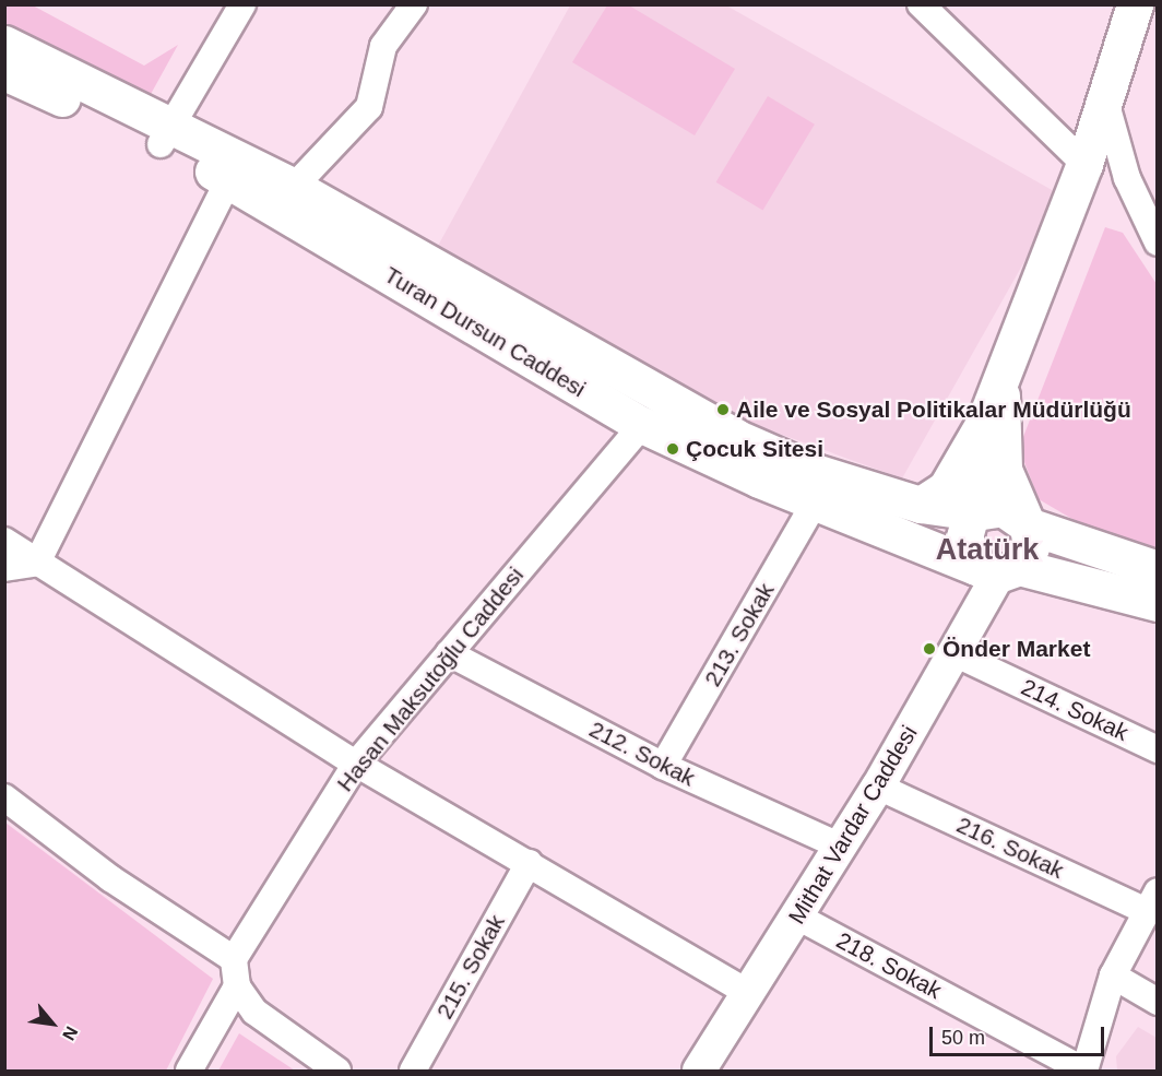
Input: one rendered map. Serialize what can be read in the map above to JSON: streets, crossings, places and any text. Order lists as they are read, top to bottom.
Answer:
{
  "streets": {
    "main road": ["Turan Dursun Caddesi"],
    "street": [
      "213. Sokak",
      "Hasan Maksutoğlu Caddesi",
      "214. Sokak",
      "212. Sokak",
      "Mithat Vardar Caddesi",
      "216. Sokak",
      "218. Sokak",
      "215. Sokak"
    ]
  },
  "crossings": [
    ["Turan Dursun Caddesi", "213. Sokak"],
    ["Turan Dursun Caddesi", "Hasan Maksutoğlu Caddesi"],
    ["Turan Dursun Caddesi", "Mithat Vardar Caddesi"],
    ["213. Sokak", "212. Sokak"],
    ["Hasan Maksutoğlu Caddesi", "212. Sokak"],
    ["214. Sokak", "Mithat Vardar Caddesi"],
    ["212. Sokak", "Mithat Vardar Caddesi"],
    ["Mithat Vardar Caddesi", "216. Sokak"],
    ["Mithat Vardar Caddesi", "218. Sokak"]
  ],
  "districts": ["Atatürk"],
  "places": ["Aile ve Sosyal Politikalar Müdürlüğü", "Çocuk Sitesi", "Önder Market"],
  "scale_bar": "50 m",
  "north": "bottom right"
}
